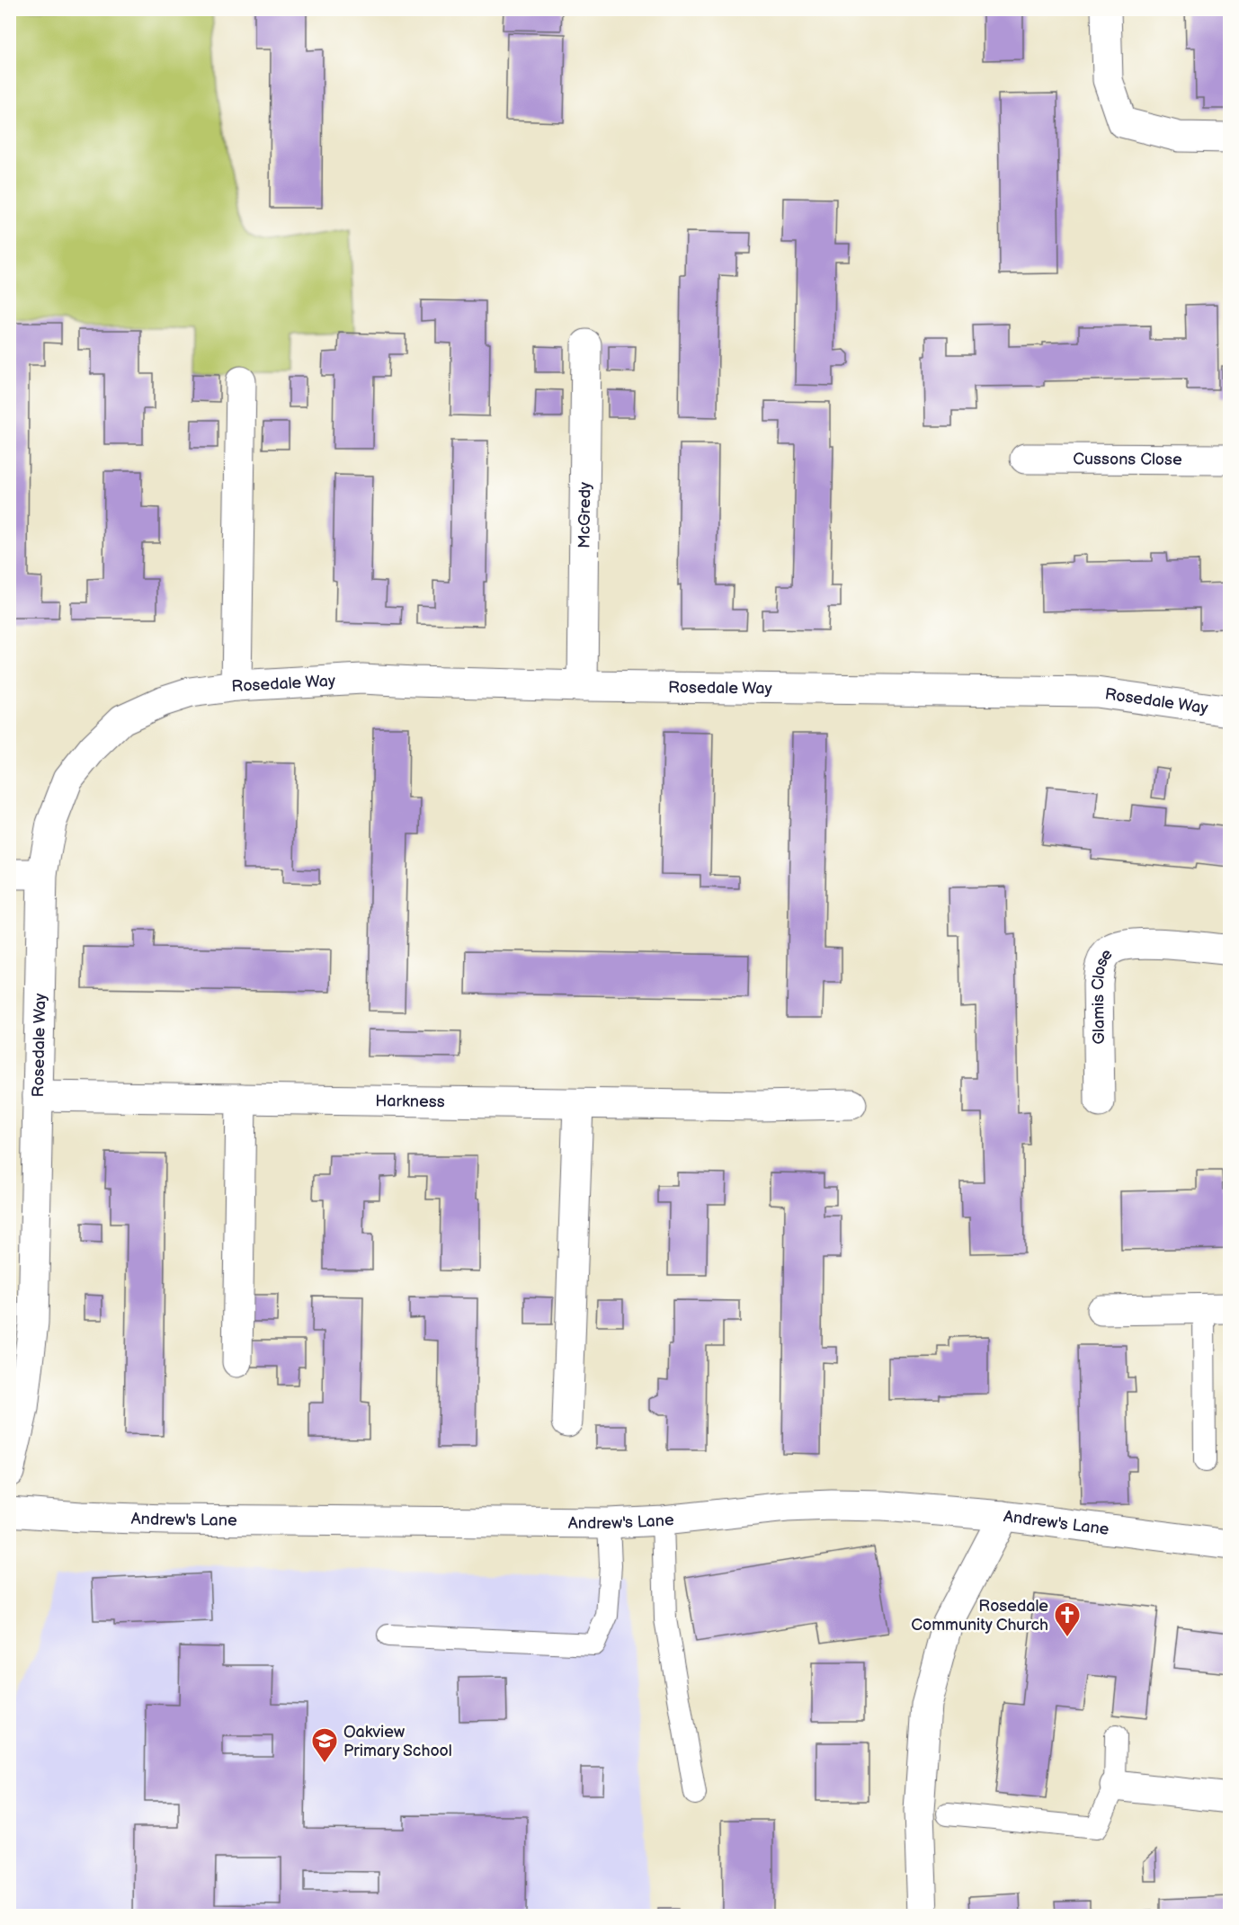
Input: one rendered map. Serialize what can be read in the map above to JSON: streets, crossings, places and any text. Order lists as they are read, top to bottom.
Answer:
{
  "streets": {
    "street": [
      "Cussons Close",
      "McGredy",
      "Rosedale Way",
      "Glamis Close",
      "Harkness",
      "Andrew's Lane"
    ]
  },
  "crossings": [
    ["McGredy", "Rosedale Way"],
    ["Rosedale Way", "Harkness"]
  ],
  "places": {
    "church": ["Rosedale Community Church"],
    "school or university": ["Oakview Primary School"]
  }
}
